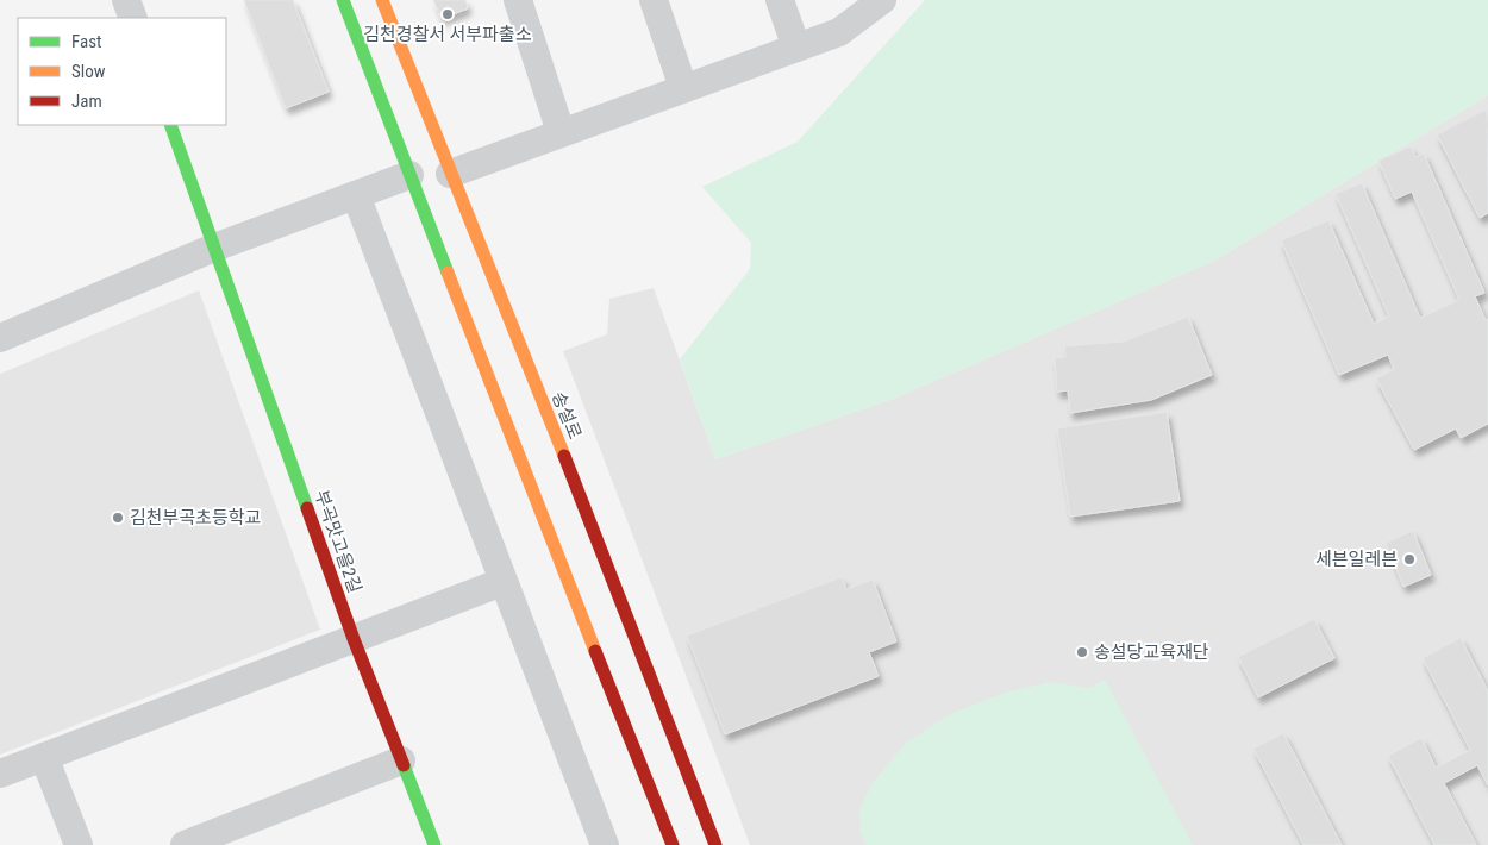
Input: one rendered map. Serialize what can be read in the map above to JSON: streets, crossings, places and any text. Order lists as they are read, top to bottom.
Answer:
{
  "streets": {
    "street": ["송설로", "부곡맛고을2길"]
  },
  "places": [
    "김천경찰서 서부파출소",
    "김천부곡초등학교",
    "세븐일레븐",
    "송설당교육재단"
  ],
  "legend": ["Fast", "Slow", "Jam"]
}
